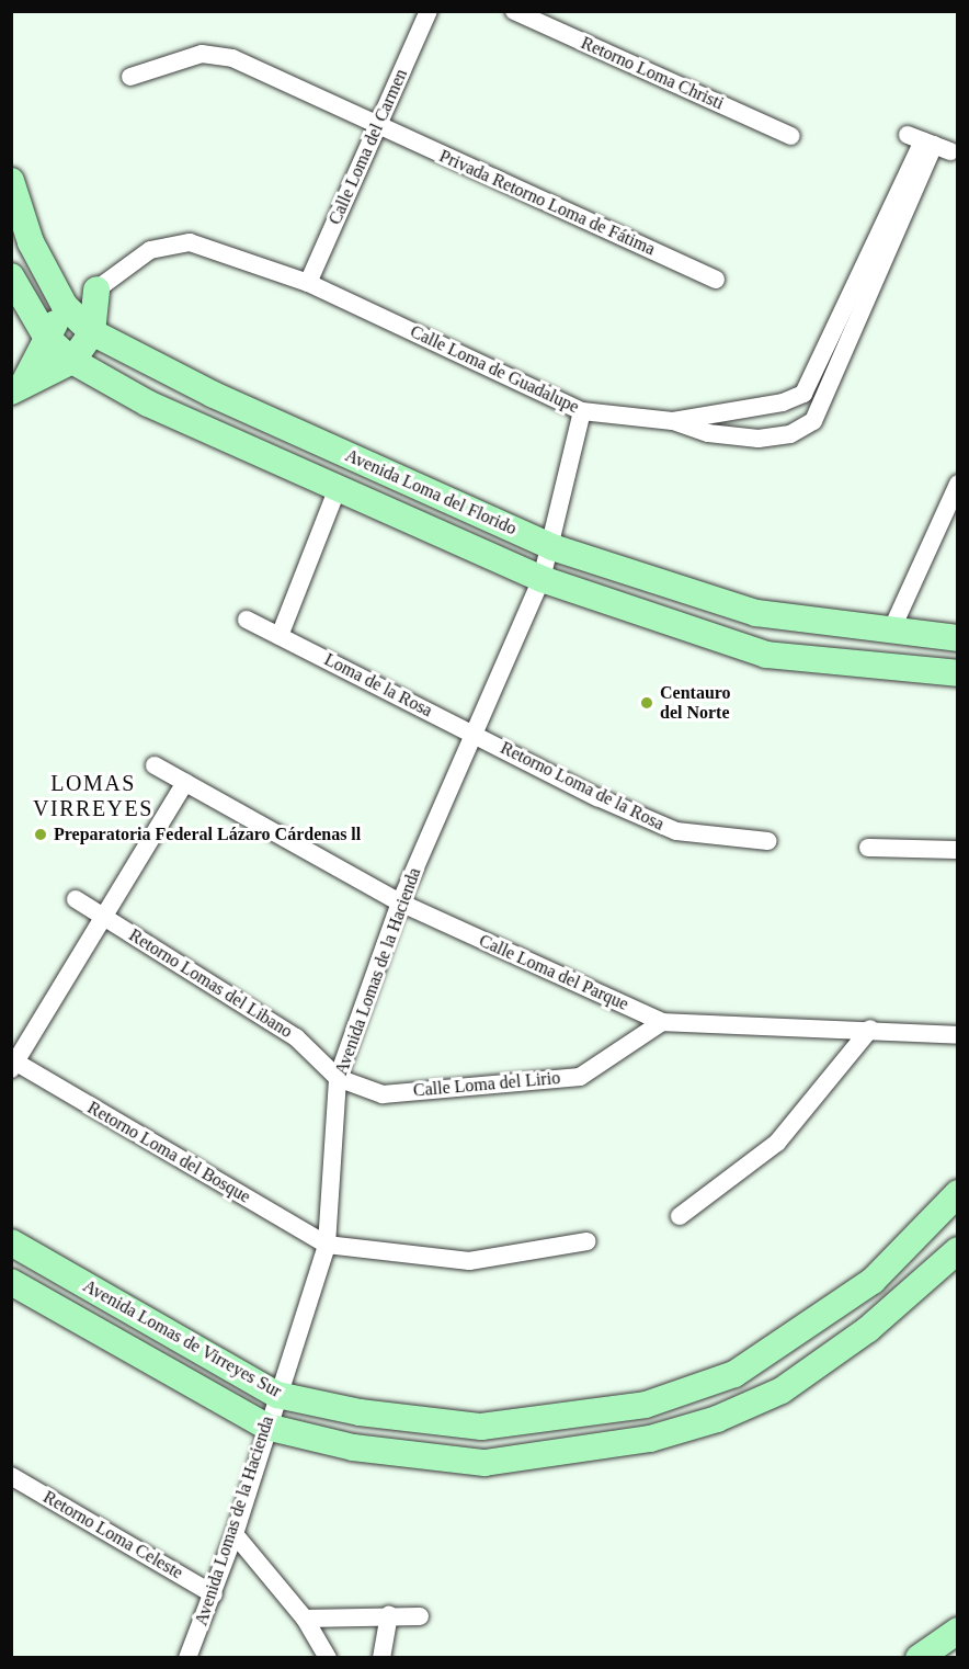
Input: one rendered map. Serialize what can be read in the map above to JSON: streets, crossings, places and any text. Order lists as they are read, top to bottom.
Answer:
{
  "streets": {
    "street": [
      "Retorno Loma Christi",
      "Calle Loma del Carmen",
      "Privada Retorno Loma de Fátima",
      "Calle Loma de Guadalupe",
      "Avenida Loma del Florido",
      "Loma de la Rosa",
      "Retorno Loma de la Rosa",
      "Avenida Lomas de la Hacienda",
      "Calle Loma del Parque",
      "Retorno Lomas del Libano",
      "Calle Loma del Lirio",
      "Retorno Loma del Bosque",
      "Avenida Lomas de Virreyes Sur",
      "Retorno Loma Celeste"
    ]
  },
  "crossings": [
    ["Calle Loma del Carmen", "Privada Retorno Loma de Fátima"],
    ["Calle Loma del Carmen", "Calle Loma de Guadalupe"],
    ["Calle Loma de Guadalupe", "Avenida Loma del Florido"],
    ["Calle Loma de Guadalupe", "Avenida Lomas de la Hacienda"],
    ["Avenida Loma del Florido", "Avenida Lomas de la Hacienda"],
    ["Loma de la Rosa", "Retorno Loma de la Rosa"],
    ["Loma de la Rosa", "Avenida Lomas de la Hacienda"],
    ["Retorno Loma de la Rosa", "Avenida Lomas de la Hacienda"],
    ["Avenida Lomas de la Hacienda", "Calle Loma del Parque"],
    ["Avenida Lomas de la Hacienda", "Retorno Lomas del Libano"],
    ["Avenida Lomas de la Hacienda", "Calle Loma del Lirio"],
    ["Avenida Lomas de la Hacienda", "Retorno Loma del Bosque"],
    ["Avenida Lomas de la Hacienda", "Avenida Lomas de Virreyes Sur"],
    ["Avenida Lomas de la Hacienda", "Retorno Loma Celeste"],
    ["Calle Loma del Parque", "Calle Loma del Lirio"],
    ["Retorno Lomas del Libano", "Calle Loma del Lirio"]
  ],
  "districts": ["LOMAS VIRREYES"],
  "places": ["Centauro del Norte", "Preparatoria Federal Lázaro Cárdenas ll"]
}
